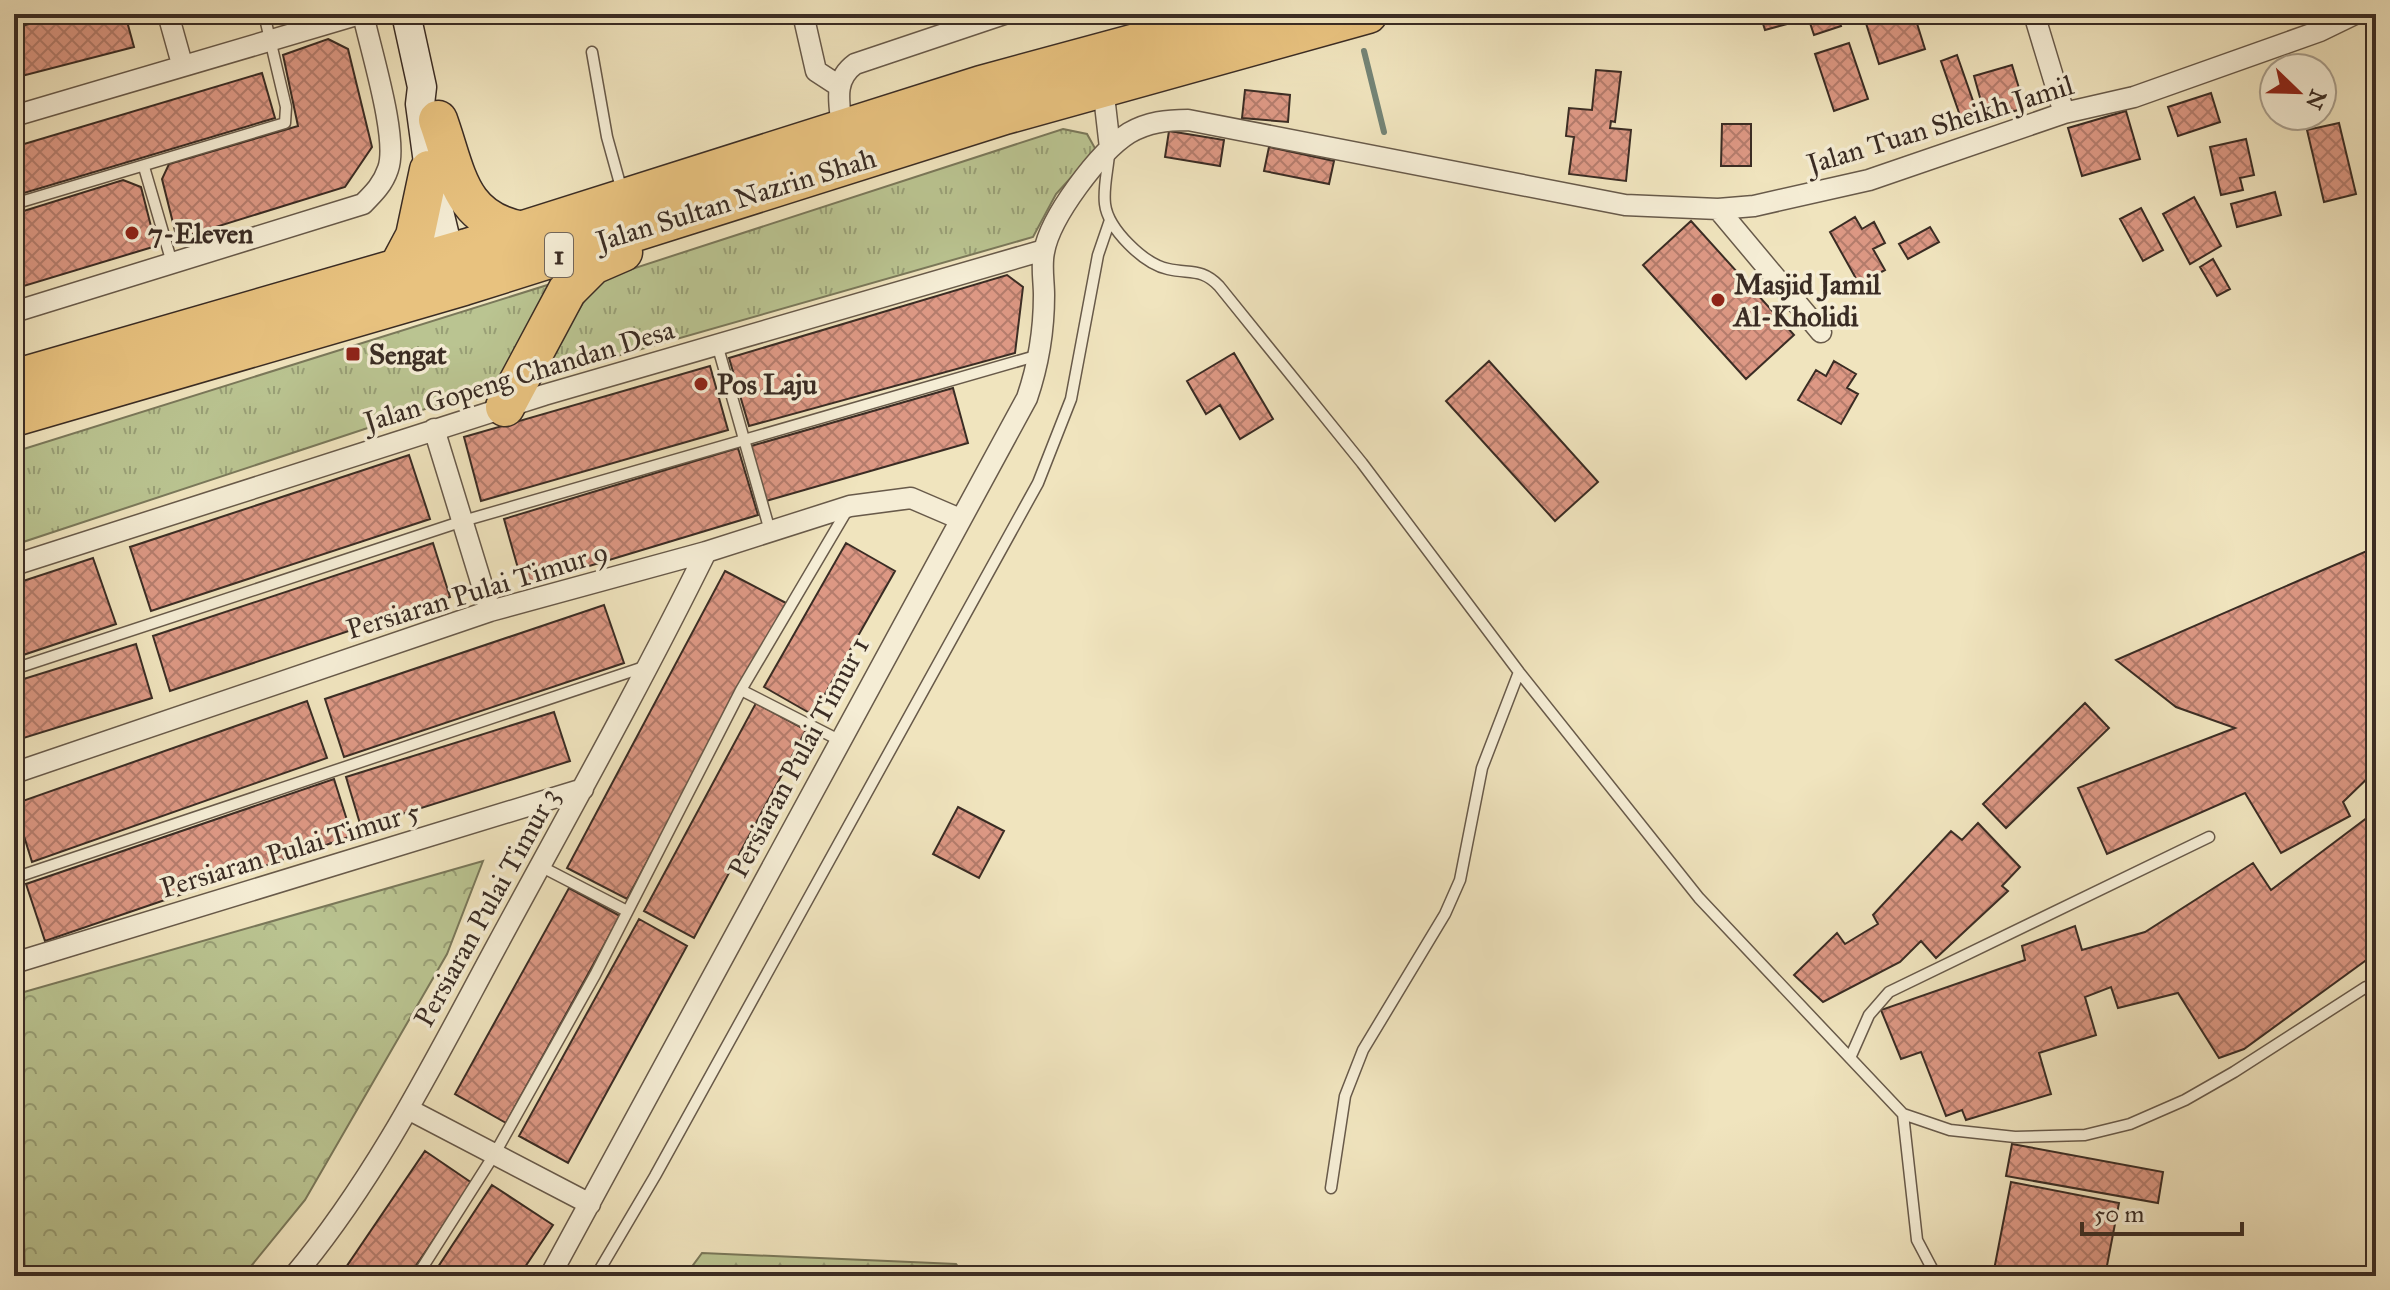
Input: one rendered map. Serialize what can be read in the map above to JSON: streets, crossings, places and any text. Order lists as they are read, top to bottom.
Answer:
{
  "streets": {
    "highway": ["Jalan Sultan Nazrin Shah", "1"],
    "street": [
      "Jalan Tuan Sheikh Jamil",
      "Jalan Gopeng Chandan Desa",
      "Persiaran Pulai Timur 9",
      "Persiaran Pulai Timur 1",
      "Persiaran Pulai Timur 5",
      "Persiaran Pulai Timur 3"
    ]
  },
  "crossings": [
    ["Jalan Gopeng Chandan Desa", "Persiaran Pulai Timur 1"],
    ["Persiaran Pulai Timur 9", "Persiaran Pulai Timur 1"],
    ["Persiaran Pulai Timur 9", "Persiaran Pulai Timur 3"],
    ["Persiaran Pulai Timur 5", "Persiaran Pulai Timur 3"]
  ],
  "places": {
    "other": ["7-Eleven", "Masjid Jamil Al-Kholidi", "Pos Laju"],
    "transit": ["Sengat"]
  },
  "scale_bar": "50 m",
  "north": "bottom right"
}
